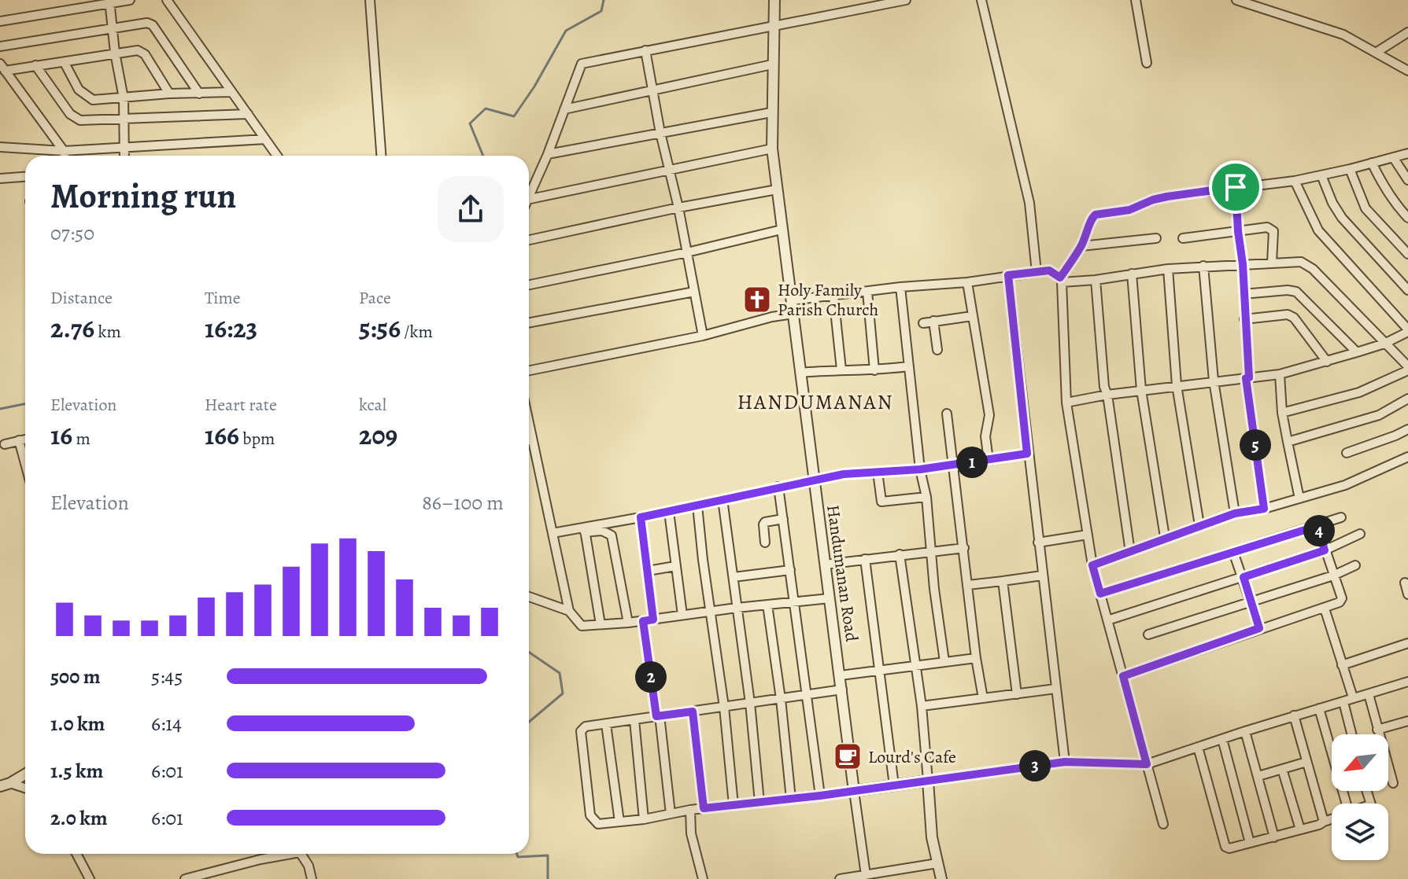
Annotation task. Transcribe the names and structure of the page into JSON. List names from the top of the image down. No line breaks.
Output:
{"streets":{"street":["Handumanan Road"]},"districts":["HANDUMANAN"],"places":{"church":["Holy Family Parish Church"],"cafe":["Lourd's Cafe"]},"north":"bottom left","page":{"heading":["Morning run","07:50"],"stats":[["Distance","2.76 km"],["Time","16:23"],["Pace","5:56 /km"],["Elevation","16 m"],["Heart rate","166 bpm"],["kcal","209"]],"pins":["5","1","4","2","3"],"chart":["Elevation","86–100 m"],"list":[{"name":"500 m","note":"5:45"},{"name":"1.0 km","note":"6:14"},{"name":"1.5 km","note":"6:01"},{"name":"2.0 km","note":"6:01"}]}}
